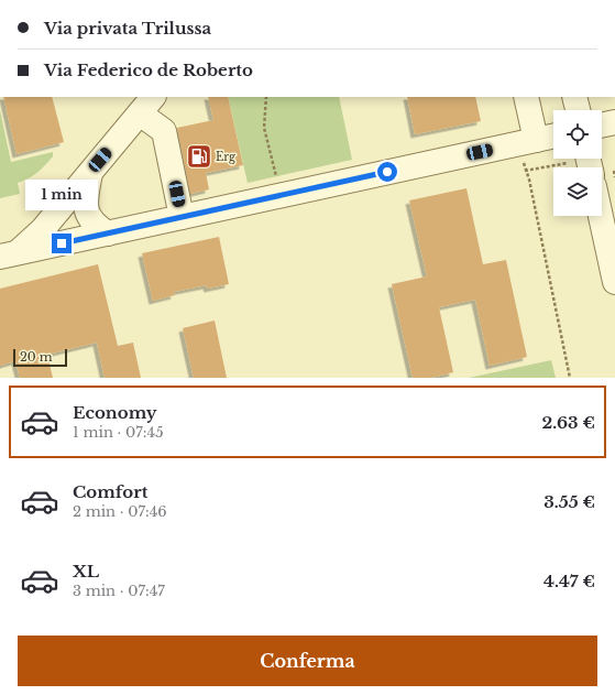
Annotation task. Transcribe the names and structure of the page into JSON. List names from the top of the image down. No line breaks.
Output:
{"places":{"fuel station":["Erg"]},"scale_bar":"20 m","page":{"banner":["Via privata Trilussa","Via Federico de Roberto"],"bubble":"1 min","scale":"20 m","list":[{"name":"Economy","note":"1 min · 07:45","value":"2.63 €"},{"name":"Comfort","note":"2 min · 07:46","value":"3.55 €"},{"name":"XL","note":"3 min · 07:47","value":"4.47 €"}],"buttons":"Conferma"}}
